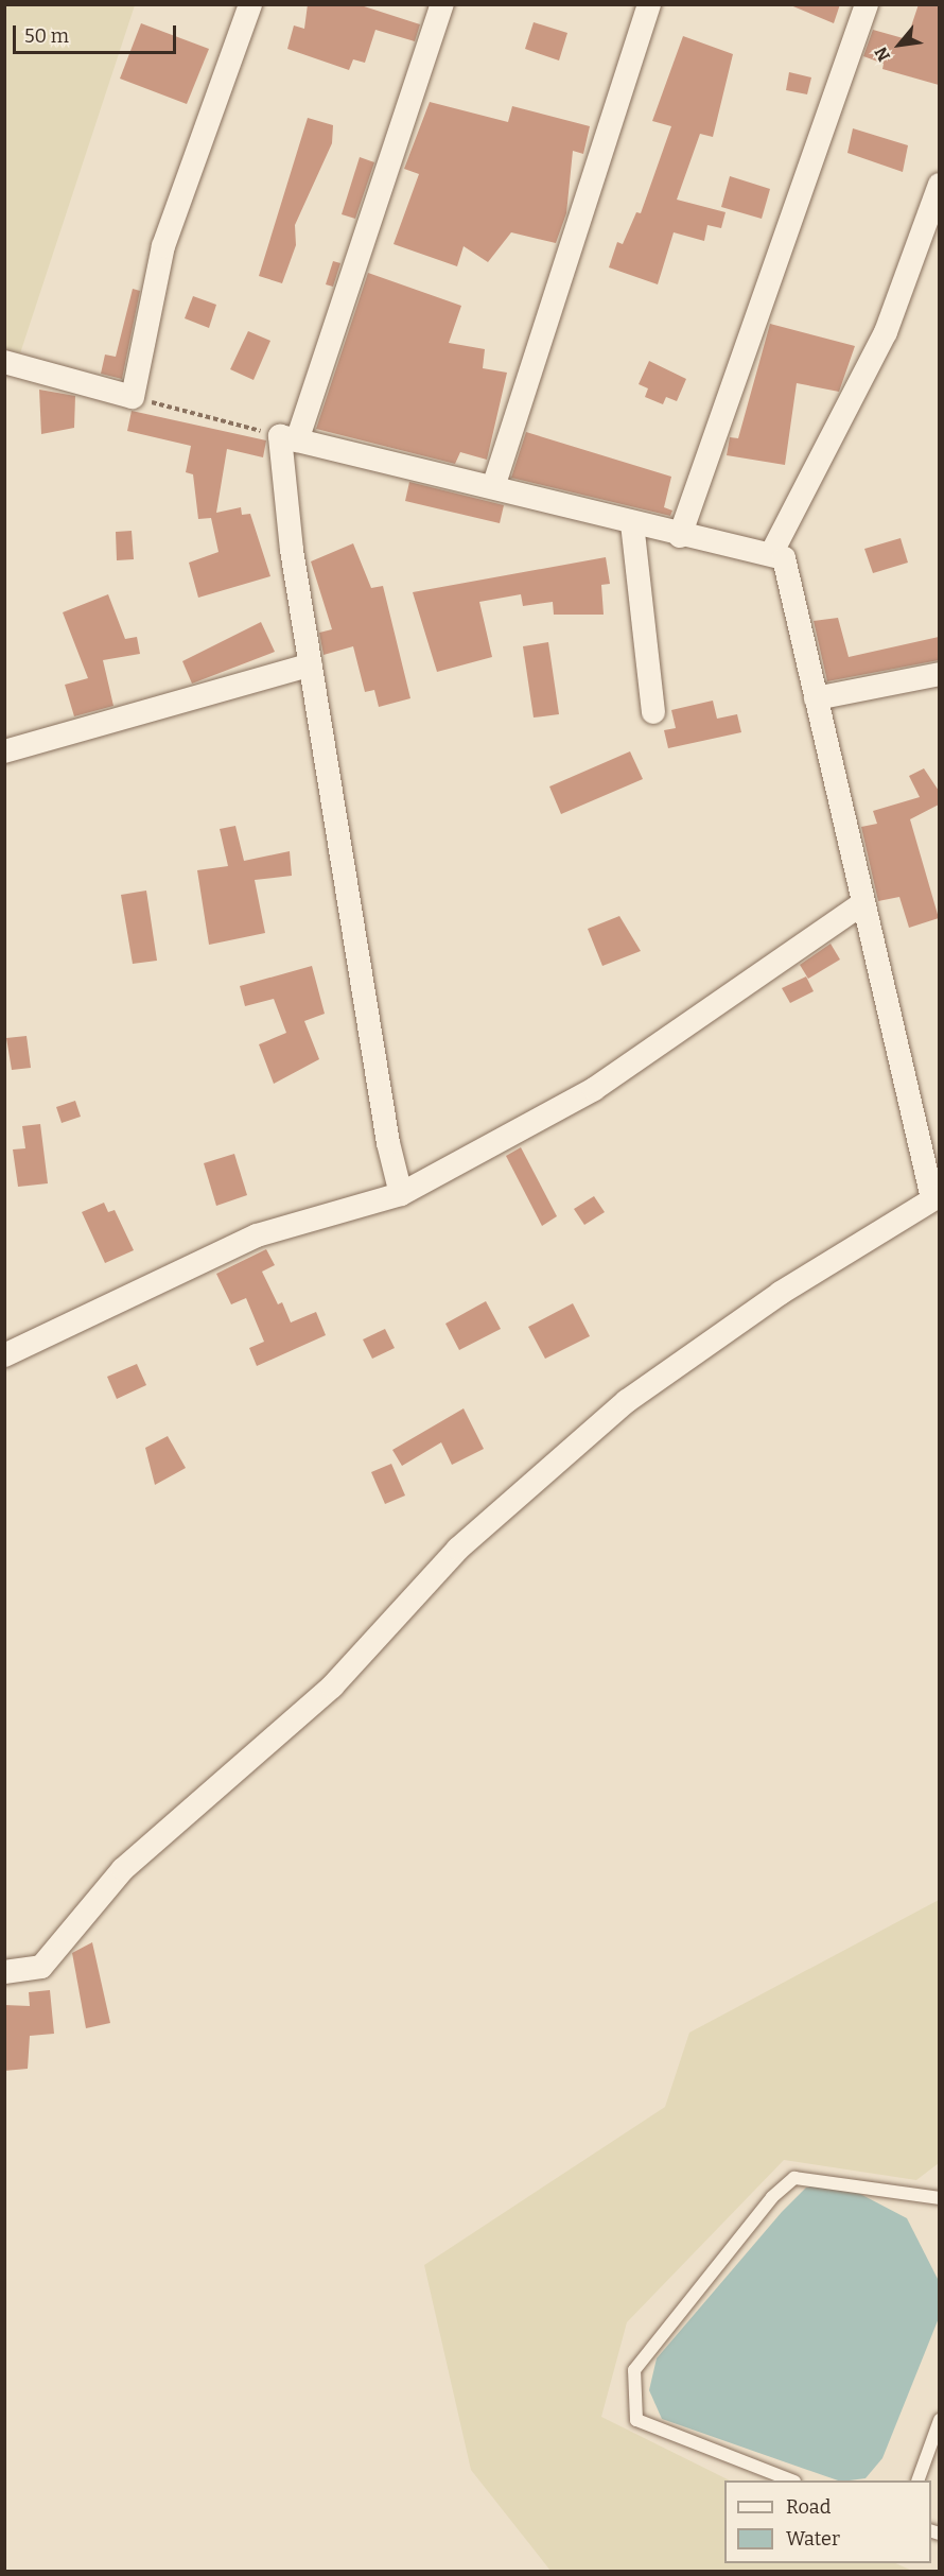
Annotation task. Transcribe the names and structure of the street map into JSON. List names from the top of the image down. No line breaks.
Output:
{"legend":["Road","Water"],"scale_bar":"50 m","north":"bottom left"}
